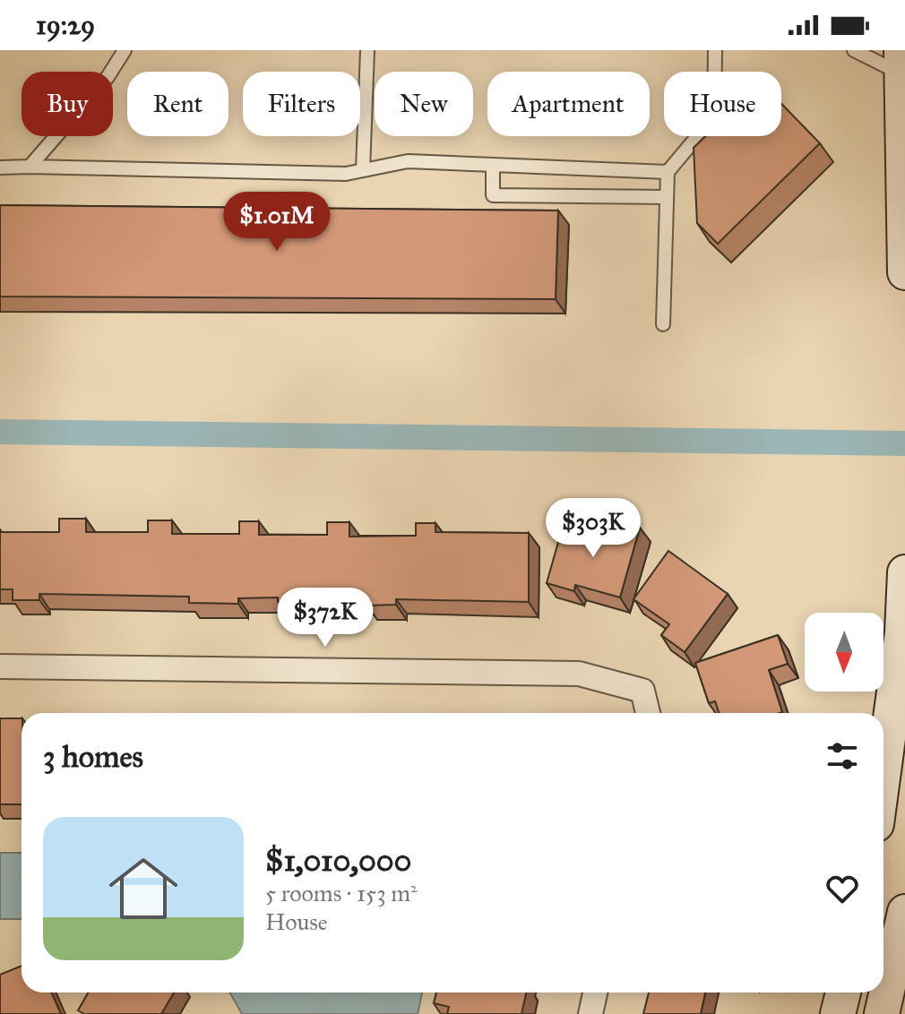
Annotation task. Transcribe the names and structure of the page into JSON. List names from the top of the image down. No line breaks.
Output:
{"north":"bottom","page":{"status":"19:29","chip":["Buy","Rent","Filters","New","Apartment","House"],"price":["$1.01M","$303K","$372K"],"heading":"3 homes","list":[{"name":"$1,010,000","note":"5 rooms · 153 m² · House"}]}}
